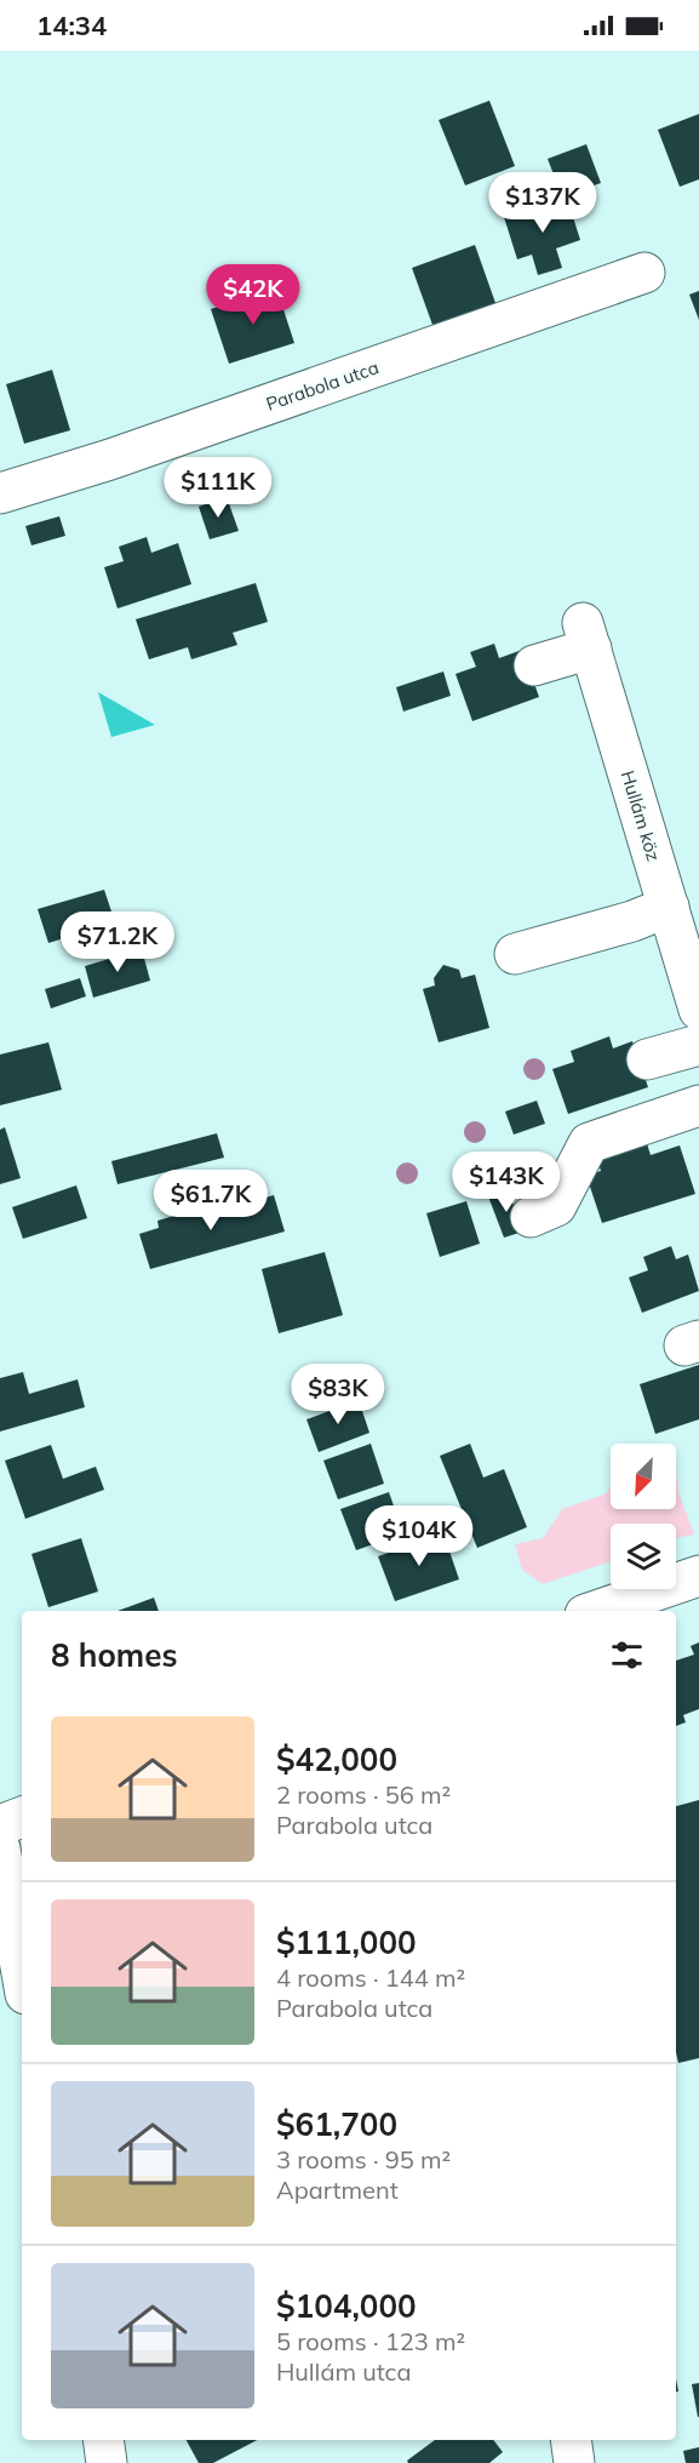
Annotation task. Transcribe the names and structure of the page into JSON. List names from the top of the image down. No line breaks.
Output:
{"streets":{"street":["Parabola utca","Hullám köz"]},"north":"bottom left","page":{"status":"14:34","price":["$137K","$42K","$111K","$71.2K","$143K","$61.7K","$83K","$104K"],"heading":"8 homes","list":[{"name":"$42,000","note":"2 rooms · 56 m² · Parabola utca"},{"name":"$111,000","note":"4 rooms · 144 m² · Parabola utca"},{"name":"$61,700","note":"3 rooms · 95 m² · Apartment"},{"name":"$104,000","note":"5 rooms · 123 m² · Hullám utca"}]}}
